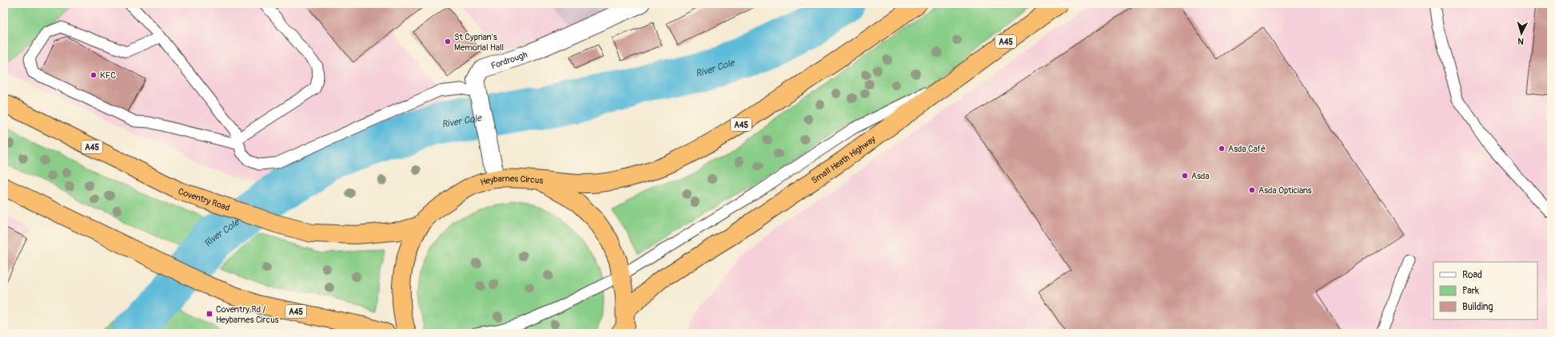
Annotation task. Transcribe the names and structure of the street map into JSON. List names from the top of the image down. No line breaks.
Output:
{"streets":{"highway":["A45","Small Heath Highway","Heybarnes Circus","Coventry Road"],"street":["Fordrough"]},"crossings":[["A45","Heybarnes Circus"],["Fordrough","Heybarnes Circus"],["Small Heath Highway","Heybarnes Circus"],["Heybarnes Circus","Coventry Road"]],"water":["River Cole"],"places":{"other":["St Cyprian's Memorial Hall","KFC","Asda Café","Asda","Asda Opticians"],"transit":["Coventry Rd / Heybarnes Circus"]},"legend":["Road","Park","Building"],"north":"bottom"}
